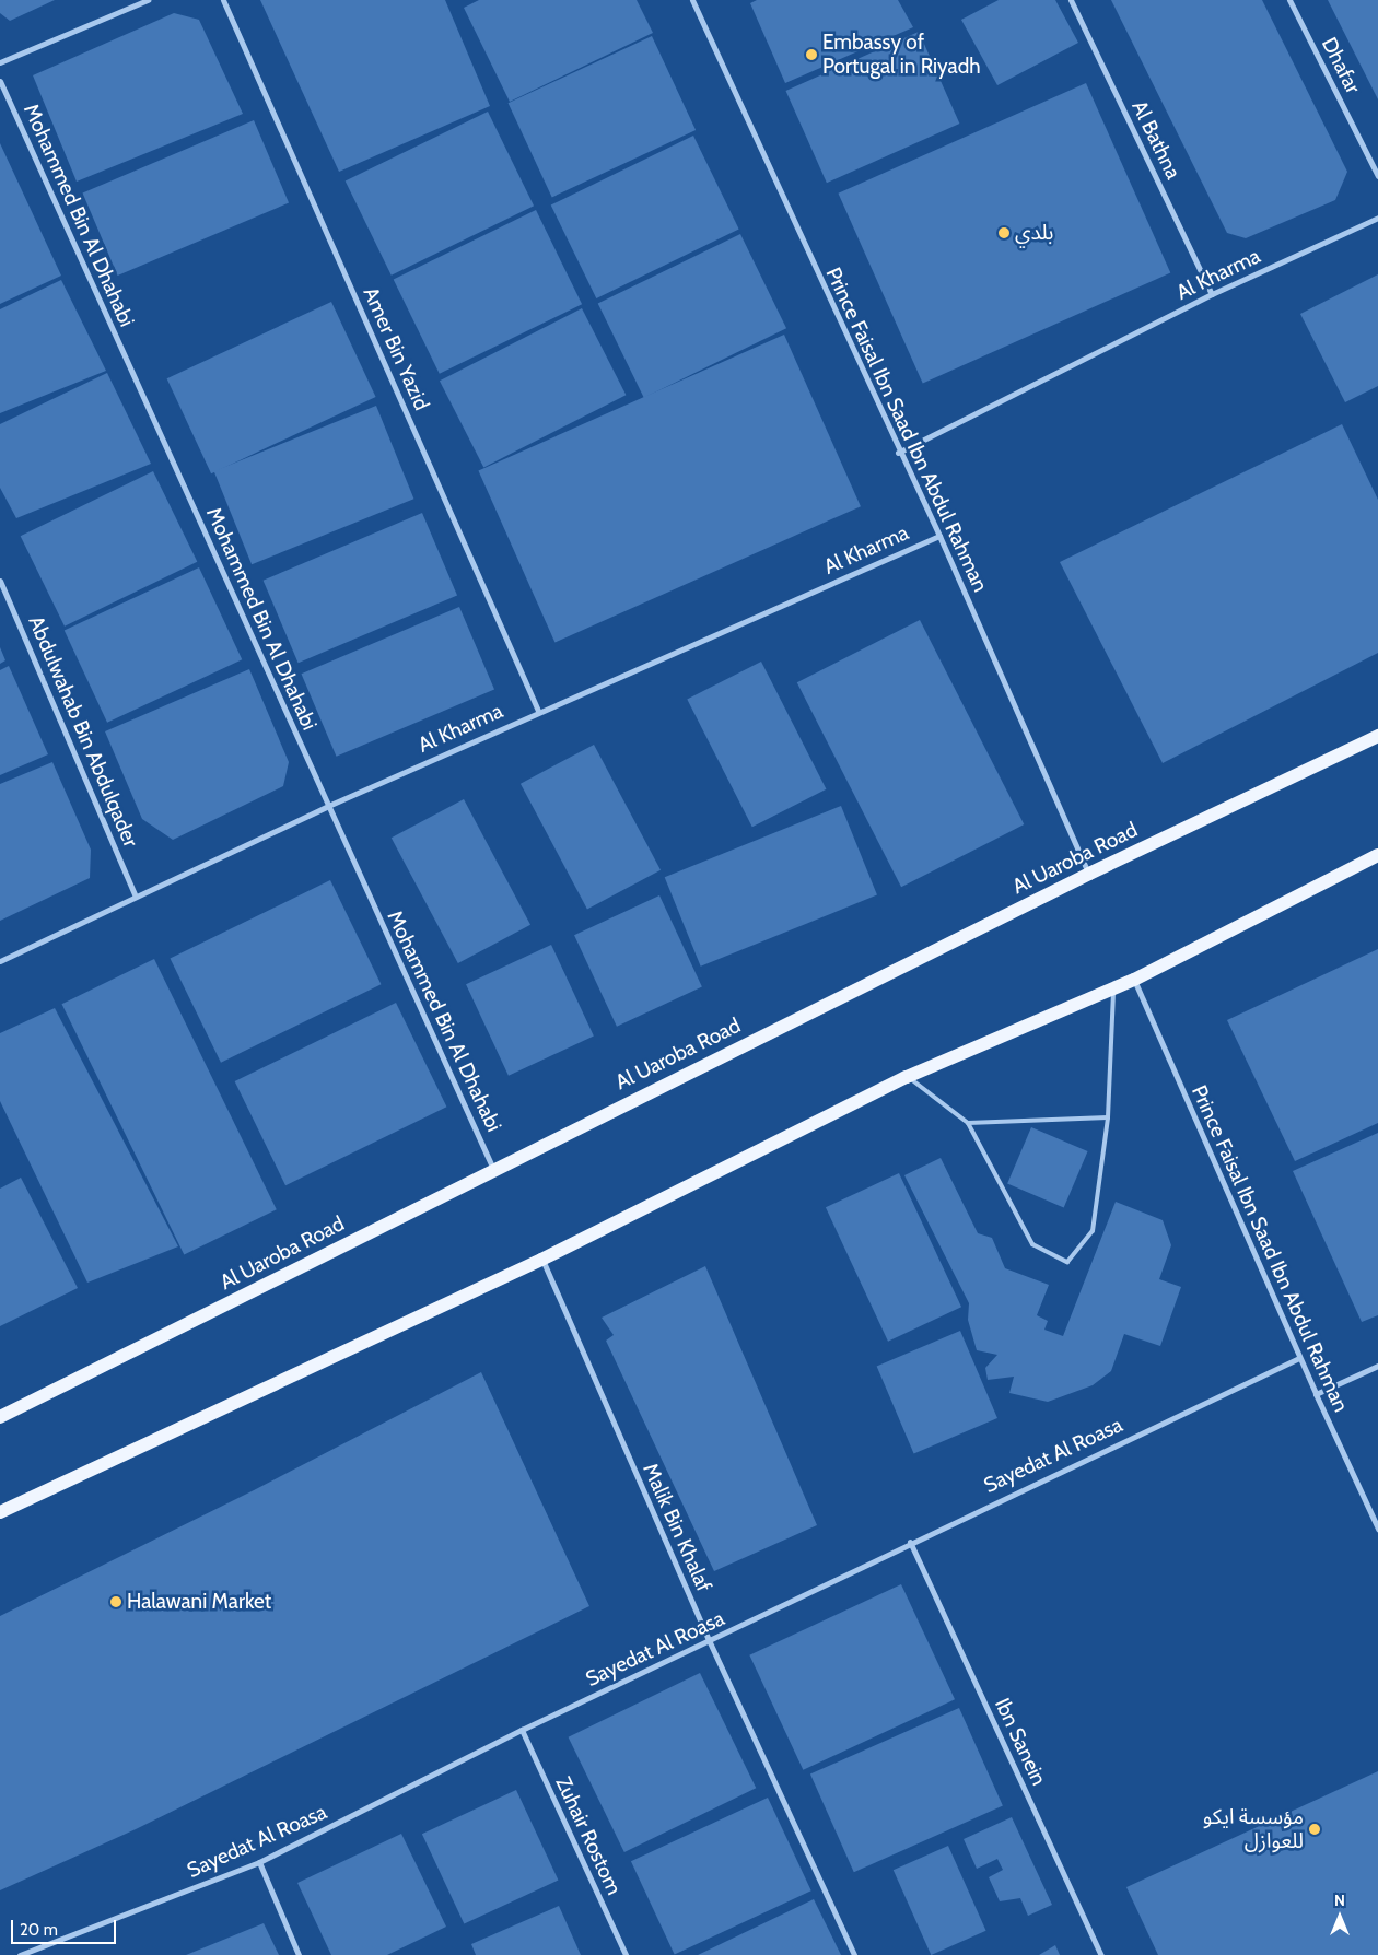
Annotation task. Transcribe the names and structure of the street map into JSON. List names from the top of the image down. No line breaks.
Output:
{"streets":{"main road":["Al Uaroba Road"],"street":["Dhafar","Al Bathna","Mohammed Bin Al Dhahabi","Al Kharma","Amer Bin Yazid","Prince Faisal Ibn Saad Ibn Abdul Rahman","Abdulwahab Bin Abdulqader","Sayedat Al Roasa","Malik Bin Khalaf","Ibn Sanein","Zuhair Rostom"]},"crossings":[["Al Bathna","Al Kharma"],["Mohammed Bin Al Dhahabi","Al Kharma"],["Mohammed Bin Al Dhahabi","Al Uaroba Road"],["Al Kharma","Amer Bin Yazid"],["Al Kharma","Prince Faisal Ibn Saad Ibn Abdul Rahman"],["Al Kharma","Abdulwahab Bin Abdulqader"],["Prince Faisal Ibn Saad Ibn Abdul Rahman","Al Uaroba Road"],["Prince Faisal Ibn Saad Ibn Abdul Rahman","Sayedat Al Roasa"],["Sayedat Al Roasa","Malik Bin Khalaf"],["Sayedat Al Roasa","Ibn Sanein"],["Sayedat Al Roasa","Zuhair Rostom"]],"places":["Embassy of Portugal in Riyadh","بلدي","Halawani Market","مؤسسة ايكو للعوازل"],"scale_bar":"20 m","north":"top"}
